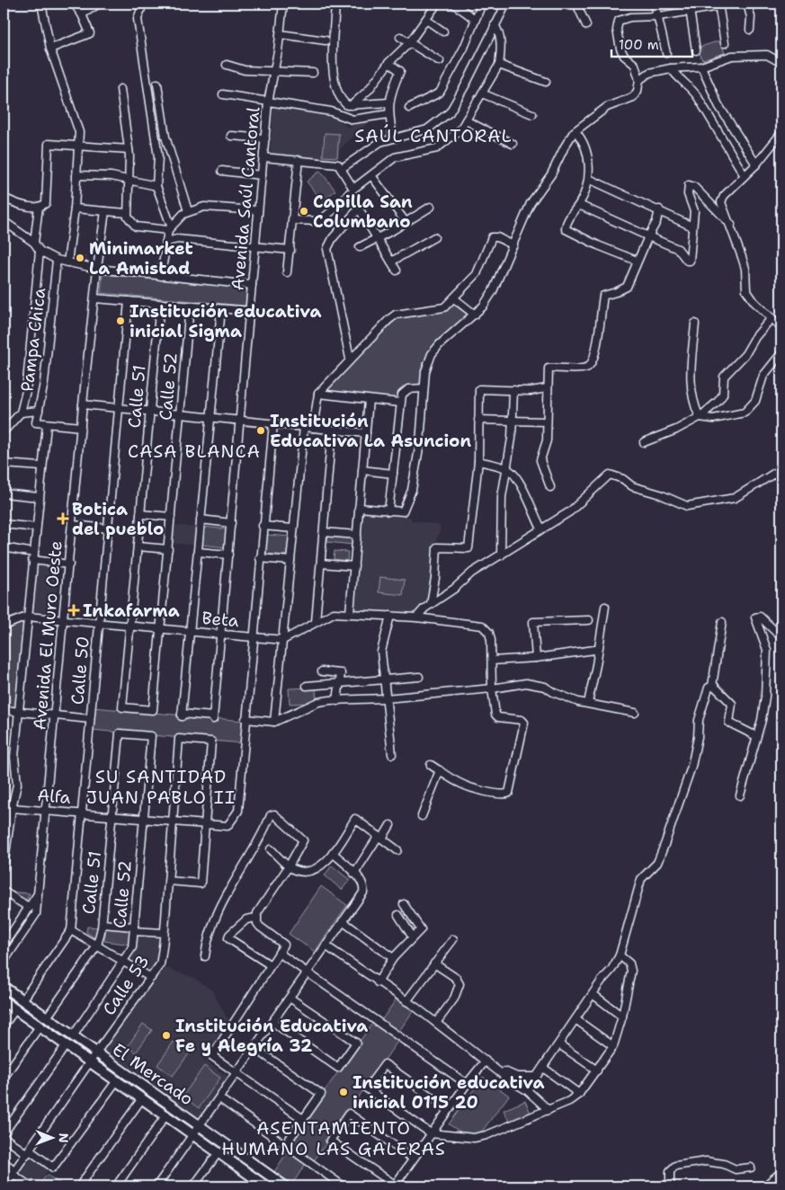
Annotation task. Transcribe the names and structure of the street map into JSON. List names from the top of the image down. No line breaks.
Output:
{"streets":{"main road":["El Mercado"],"street":["Avenida Saúl Cantoral","Pampa Chica","Calle 52","Calle 51","Beta","Avenida El Muro Oeste","Calle 50","Alfa","Calle 53"]},"crossings":[["Avenida Saúl Cantoral","Beta"],["Calle 52","Calle 51"],["Calle 52","Beta"],["Calle 52","Alfa"],["Calle 52","El Mercado"],["Calle 51","Beta"],["Calle 51","Alfa"],["Calle 51","El Mercado"],["Beta","Avenida El Muro Oeste"],["Beta","Calle 50"],["Avenida El Muro Oeste","Alfa"],["Calle 50","Alfa"],["Calle 50","El Mercado"],["Alfa","Calle 53"],["Calle 53","El Mercado"]],"districts":["SAÚL CANTORAL","CASA BLANCA","SU SANTIDAD JUAN PABLO II","ASENTAMIENTO HUMANO LAS GALERAS"],"places":{"other":["Capilla San Columbano","Minimarket La Amistad","Institución educativa inicial Sigma","Institución Educativa La Asuncion","Institución Educativa Fe y Alegría 32","Institución educativa inicial 0115 20"],"health":["Botica del pueblo","Inkafarma"]},"scale_bar":"100 m","north":"right"}
